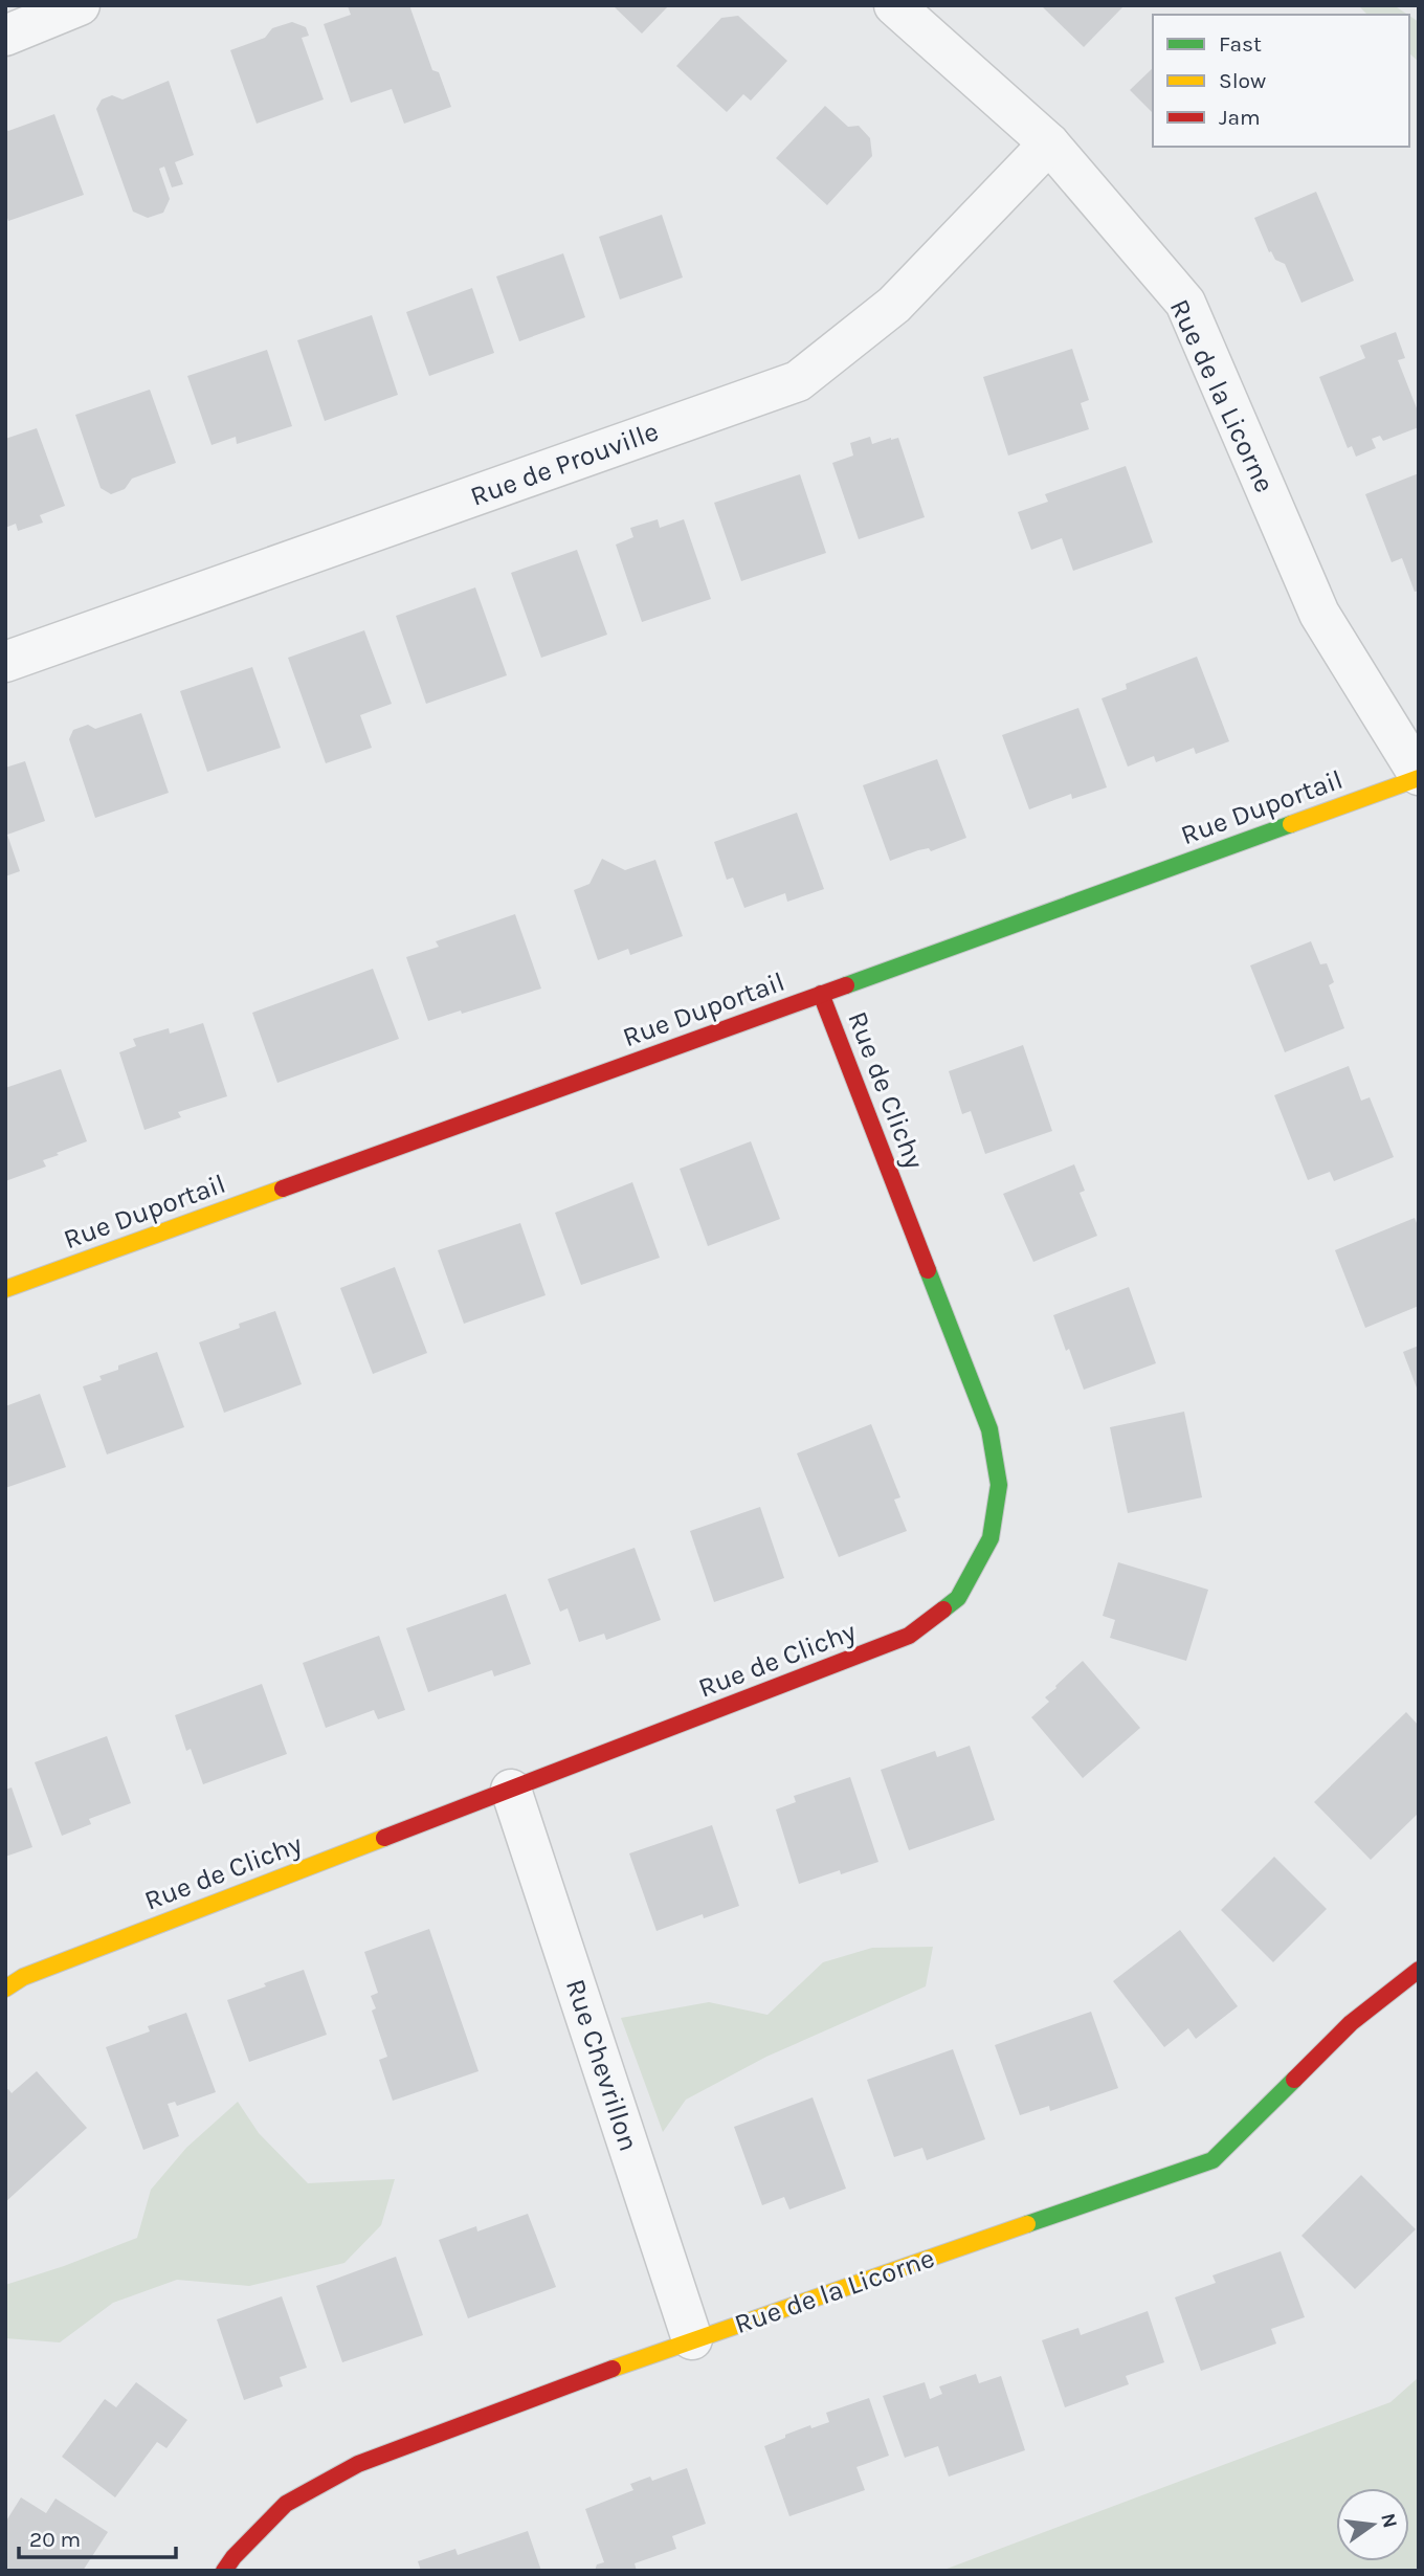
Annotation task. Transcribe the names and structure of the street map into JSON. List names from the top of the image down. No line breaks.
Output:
{"streets":{"street":["Rue de la Licorne","Rue de Prouville","Rue Duportail","Rue de Clichy","Rue Chevrillon"]},"crossings":[["Rue de la Licorne","Rue de Prouville"],["Rue de la Licorne","Rue Duportail"],["Rue de la Licorne","Rue Chevrillon"],["Rue Duportail","Rue de Clichy"],["Rue de Clichy","Rue Chevrillon"]],"legend":["Fast","Slow","Jam"],"scale_bar":"20 m","north":"right"}
